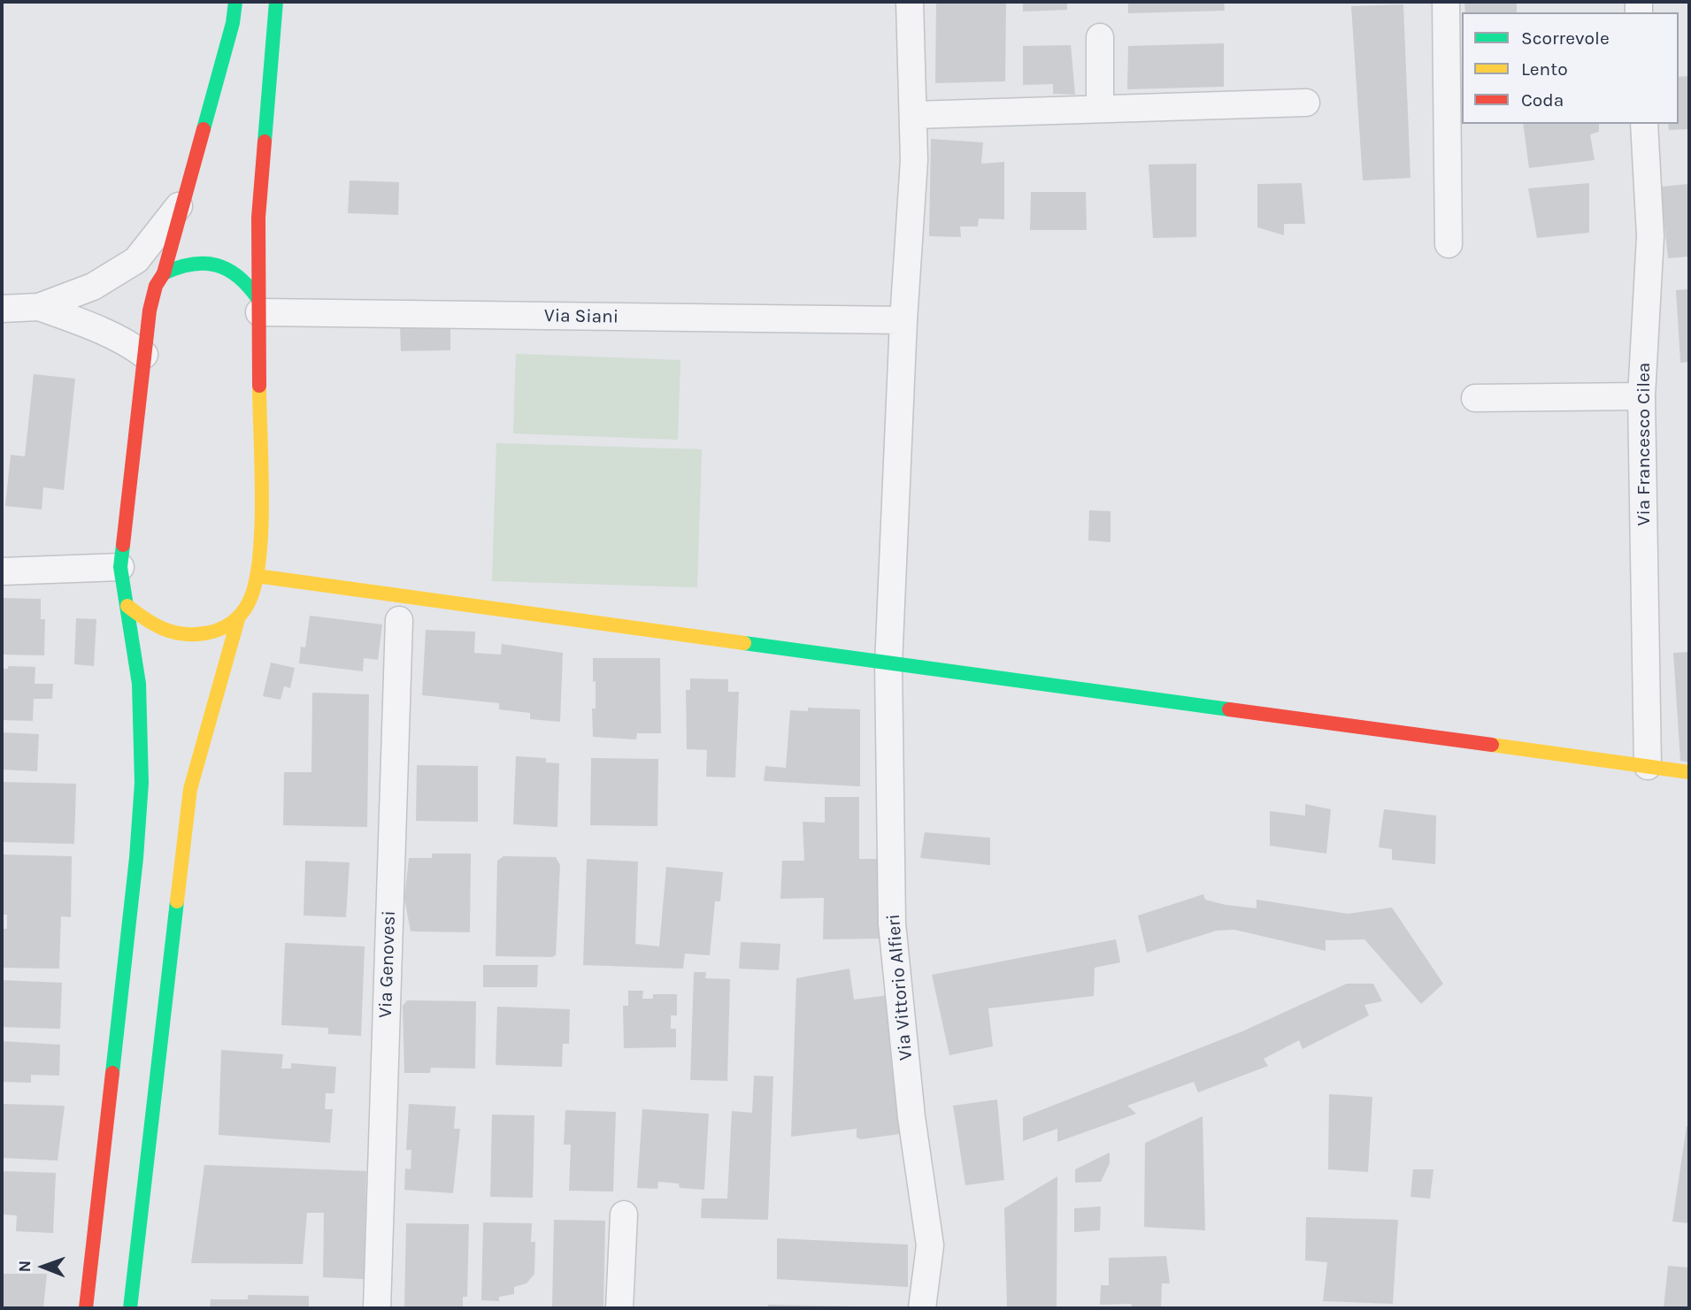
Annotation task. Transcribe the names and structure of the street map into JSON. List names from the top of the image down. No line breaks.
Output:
{"streets":{"street":["Via Siani","Via Francesco Cilea","Via Genovesi","Via Vittorio Alfieri"]},"crossings":[["Via Siani","Via Vittorio Alfieri"]],"legend":["Scorrevole","Lento","Coda"],"north":"left"}
